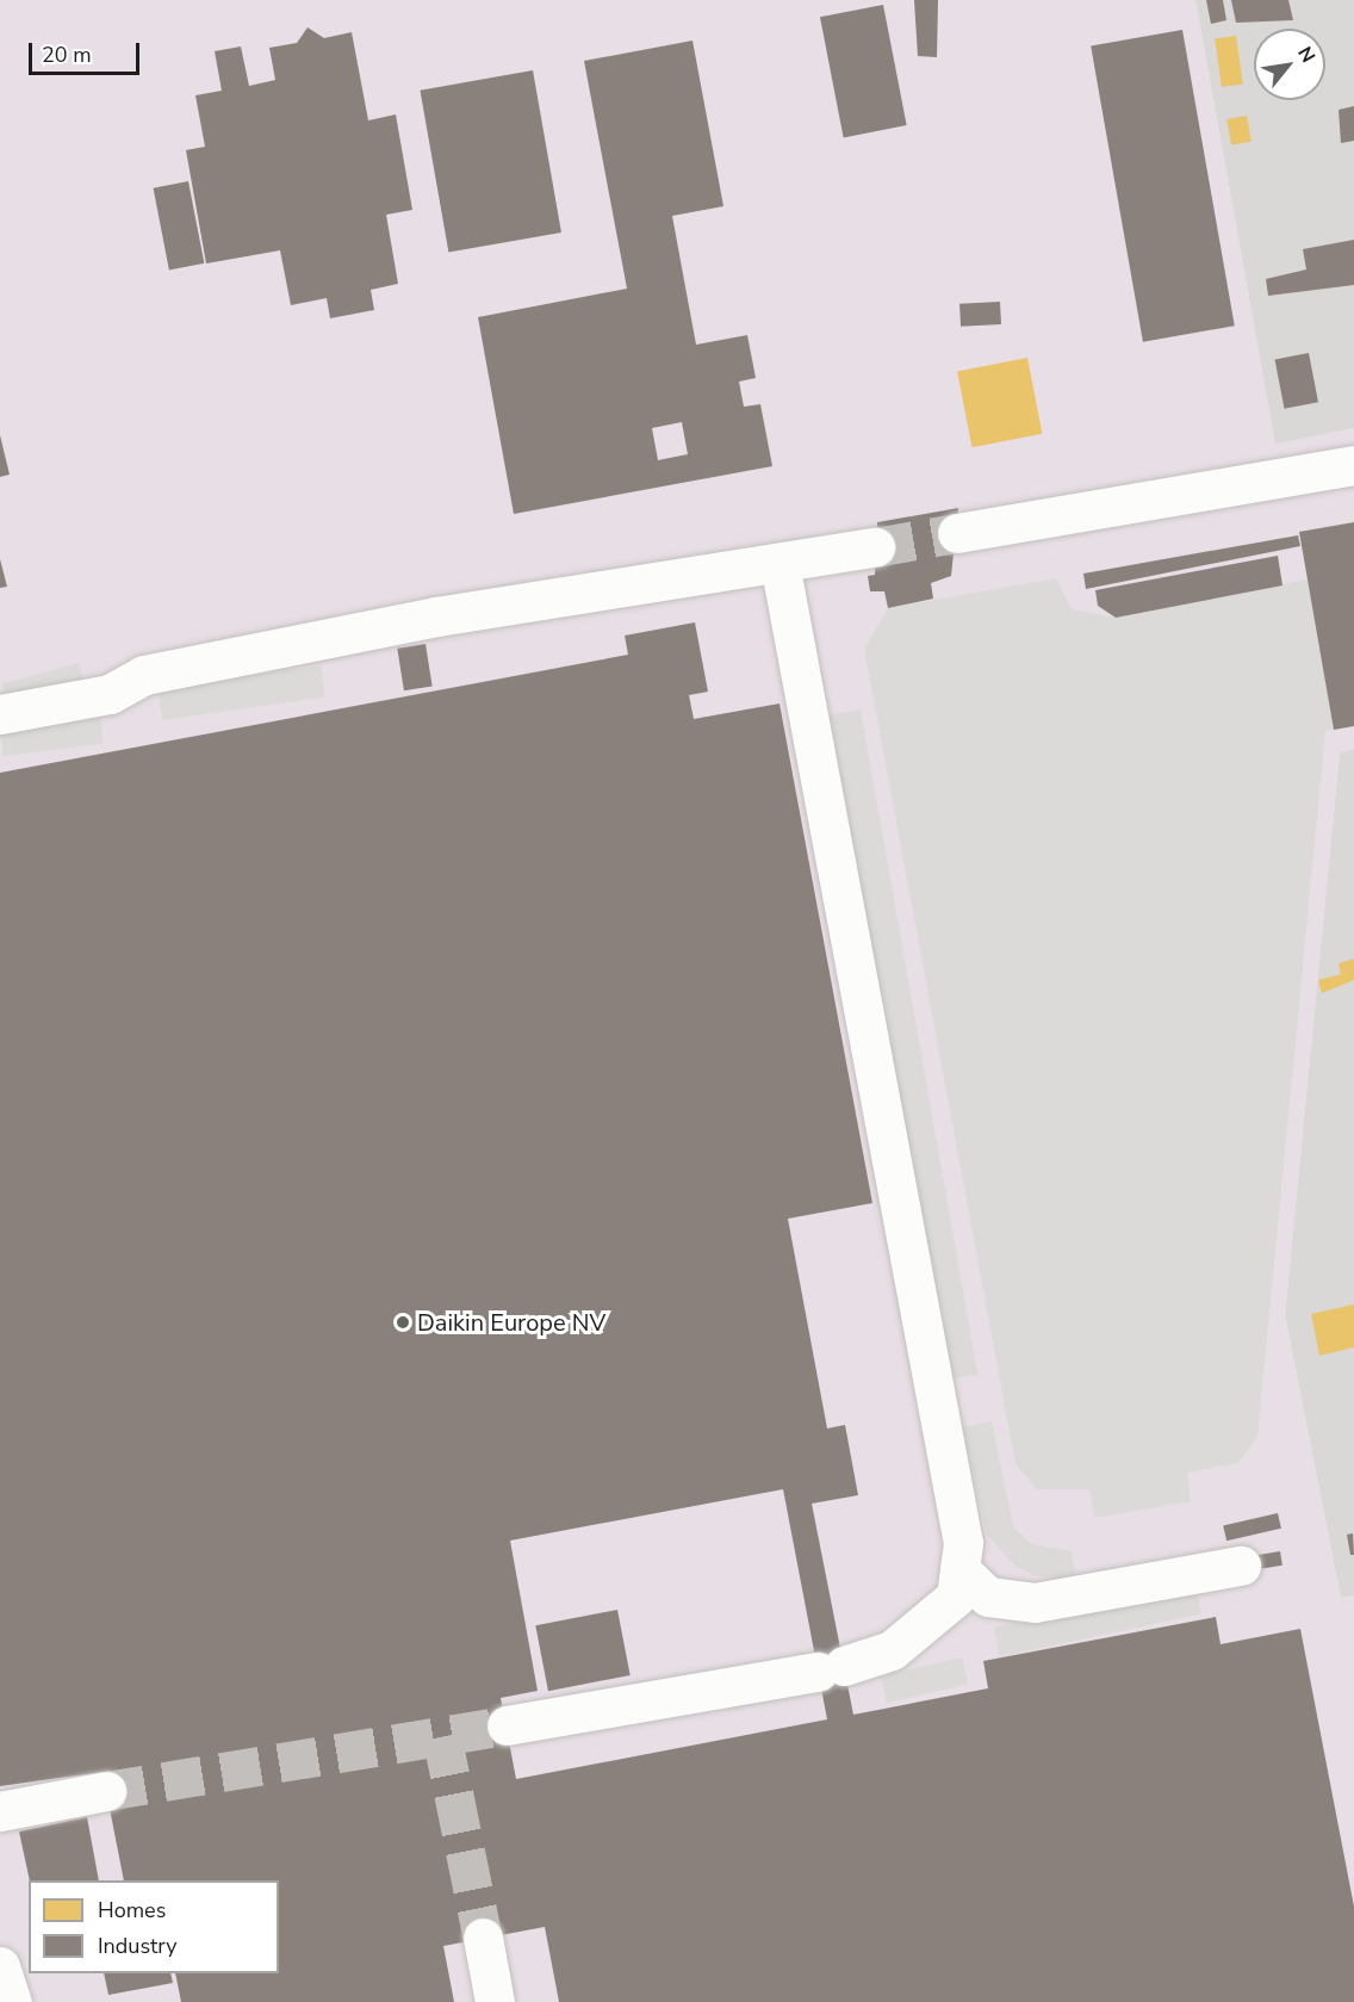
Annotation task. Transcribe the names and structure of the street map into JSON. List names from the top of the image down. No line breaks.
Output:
{"places":["Daikin Europe NV"],"legend":["Homes","Industry"],"scale_bar":"20 m","north":"top right"}
